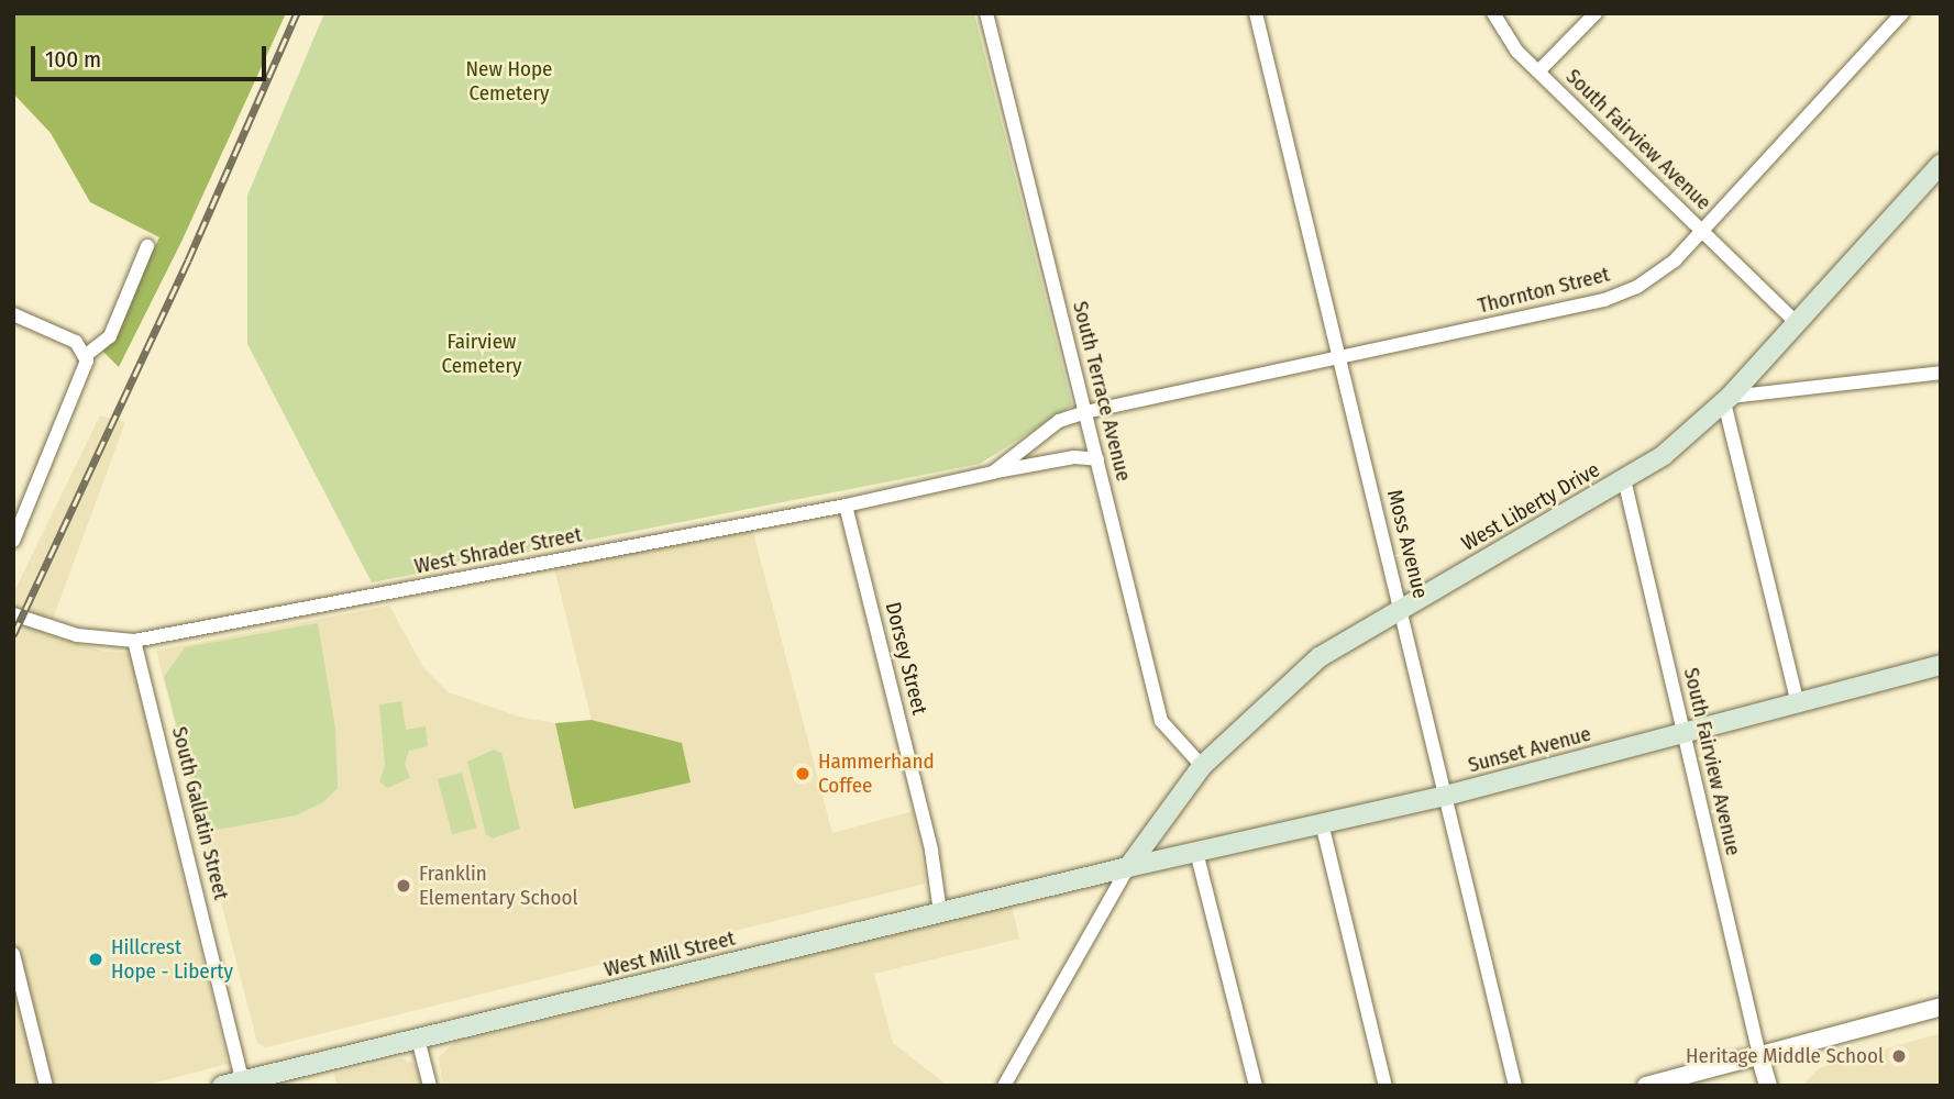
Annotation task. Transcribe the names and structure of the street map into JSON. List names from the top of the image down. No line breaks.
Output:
{"streets":{"main road":["West Liberty Drive","Sunset Avenue","West Mill Street"],"street":["South Fairview Avenue","Thornton Street","South Terrace Avenue","Moss Avenue","West Shrader Street","Dorsey Street","South Gallatin Street"]},"crossings":[["South Fairview Avenue","Thornton Street"],["South Fairview Avenue","West Liberty Drive"],["South Fairview Avenue","Sunset Avenue"],["Thornton Street","South Terrace Avenue"],["Thornton Street","Moss Avenue"],["Thornton Street","West Shrader Street"],["South Terrace Avenue","West Liberty Drive"],["South Terrace Avenue","West Shrader Street"],["West Liberty Drive","Moss Avenue"],["West Liberty Drive","Sunset Avenue"],["West Liberty Drive","West Mill Street"],["Moss Avenue","Sunset Avenue"],["West Shrader Street","Dorsey Street"],["West Shrader Street","South Gallatin Street"],["Dorsey Street","West Mill Street"],["Sunset Avenue","West Mill Street"],["South Gallatin Street","West Mill Street"]],"parks":["New Hope Cemetery","Fairview Cemetery"],"places":["Hammerhand Coffee","Franklin Elementary School","Hillcrest Hope - Liberty","Heritage Middle School"],"scale_bar":"100 m"}
